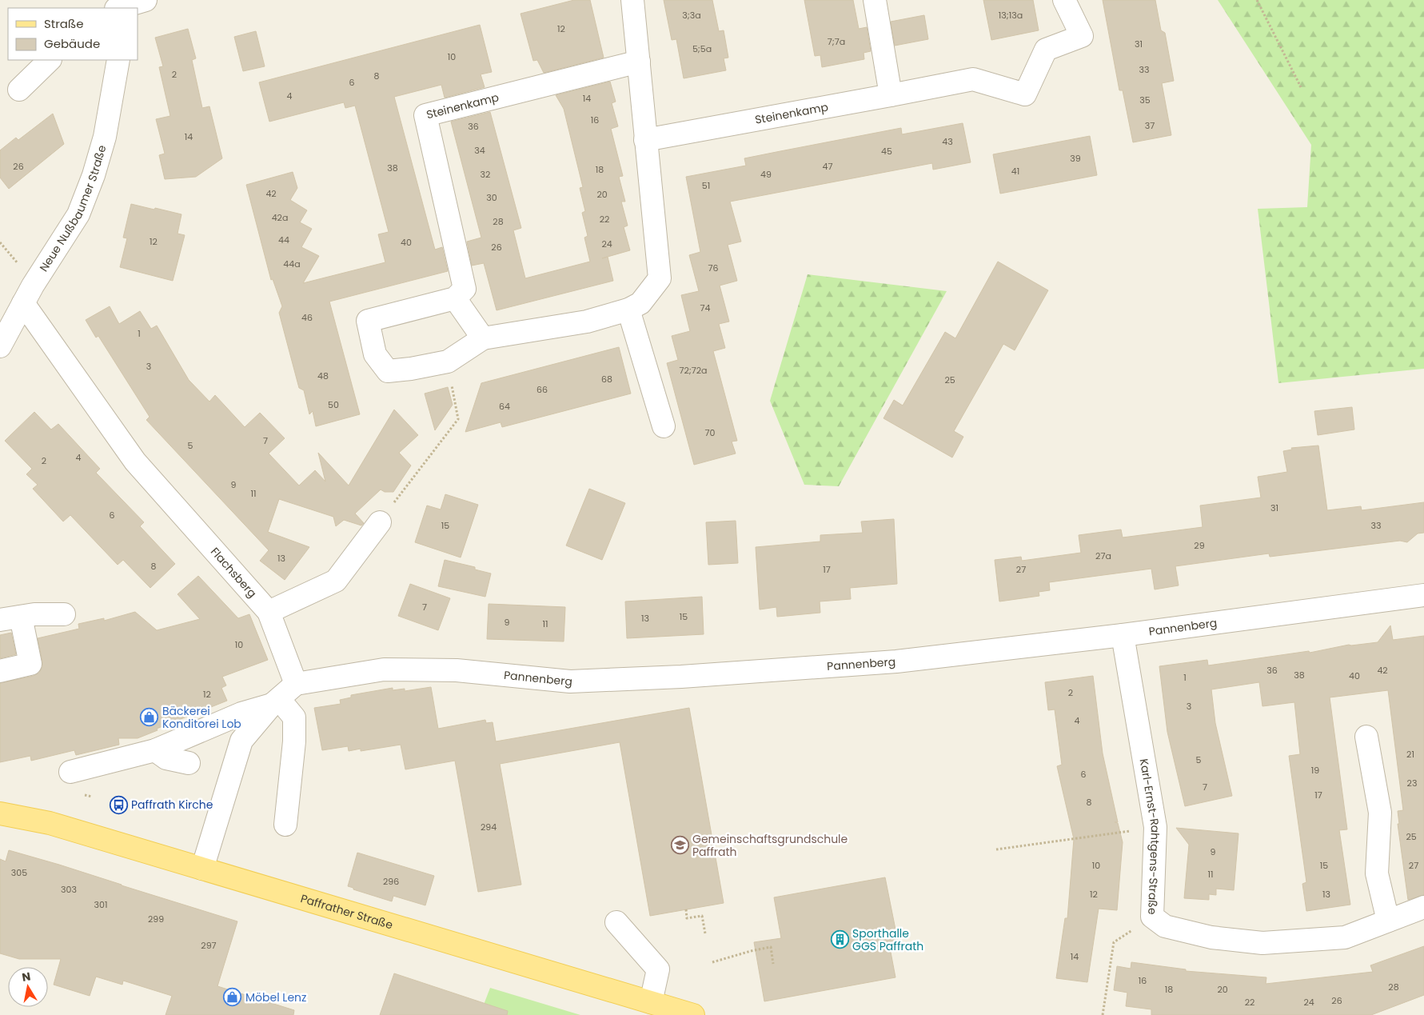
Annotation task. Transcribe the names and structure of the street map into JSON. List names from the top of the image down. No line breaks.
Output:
{"streets":{"main road":["Paffrather Straße"],"street":["Steinenkamp","Neue Nußbaumer Straße","Flachsberg","Pannenberg","Karl-Ernst-Rahtgens-Straße"]},"crossings":[["Neue Nußbaumer Straße","Flachsberg"],["Flachsberg","Pannenberg"],["Pannenberg","Karl-Ernst-Rahtgens-Straße"]],"places":{"shop":["Bäckerei Konditorei Lob","Möbel Lenz"],"bus stop":["Paffrath Kirche"],"school or university":["Gemeinschaftsgrundschule Paffrath"],"building":["Sporthalle GGS Paffrath"]},"house_numbers":["3;3a","13;13a","12","7;7a","31","5;5a","10","33","2","8","6","4","14","35","16","37","36","14","43","34","45","39","26","47","38","18","41","32","49","51","42","20","30","42a","22","28","44","12","40","24","26","44a","76","74","46","1","3","72;72a","48","68","25","66","50","64","70","7","5","4","2","9","11","31","6","15","33","29","27a","13","8","17","27","7","15","13","9","11","10","36","42","38","40","1","2","12","3","4","21","5","19","6","23","7","17","8","294","25","9","10","15","27","305","11","296","303","12","13","301","299","297","14","16","28","18","20","26","22","24"],"legend":["Straße","Gebäude"],"north":"top"}
